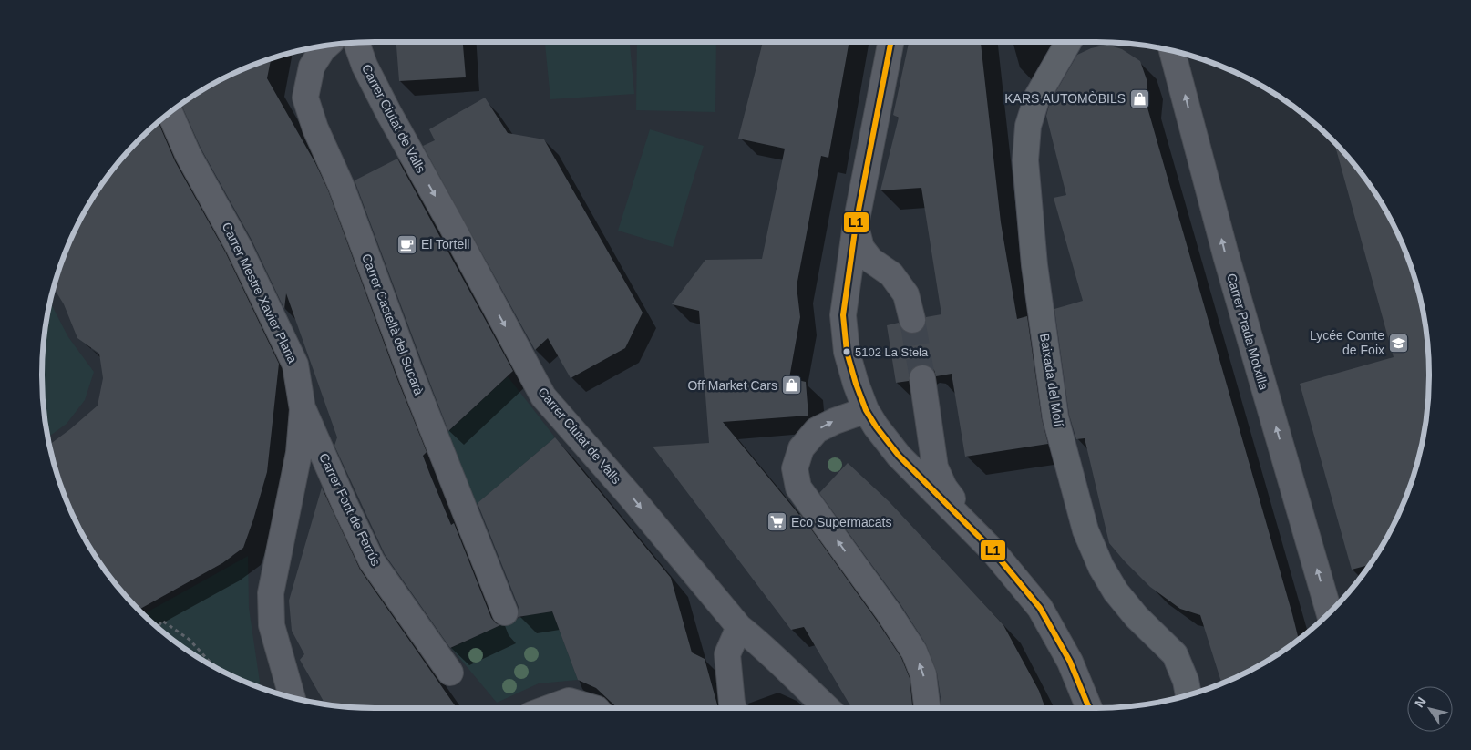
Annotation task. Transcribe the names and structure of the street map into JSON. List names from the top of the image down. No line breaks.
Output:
{"streets":{"main road":["Baixada del Molí"],"street":["Carrer Ciutat de Valls","Carrer Mestre Xavier Plana","Carrer Castellà del Sucarà","Carrer Prada Motxilla","Carrer Font de Ferrús"]},"crossings":[["Carrer Mestre Xavier Plana","Carrer Font de Ferrús"]],"one_way":["Carrer Ciutat de Valls","Carrer Prada Motxilla"],"places":{"shop":["KARS AUTOMÒBILS","Off Market Cars"],"cafe":["El Tortell"],"school or university":["Lycée Comte de Foix"],"other":["5102 La Stela"],"supermarket":["Eco Supermacats"]},"lines":["transit line L1"],"north":"top left"}
